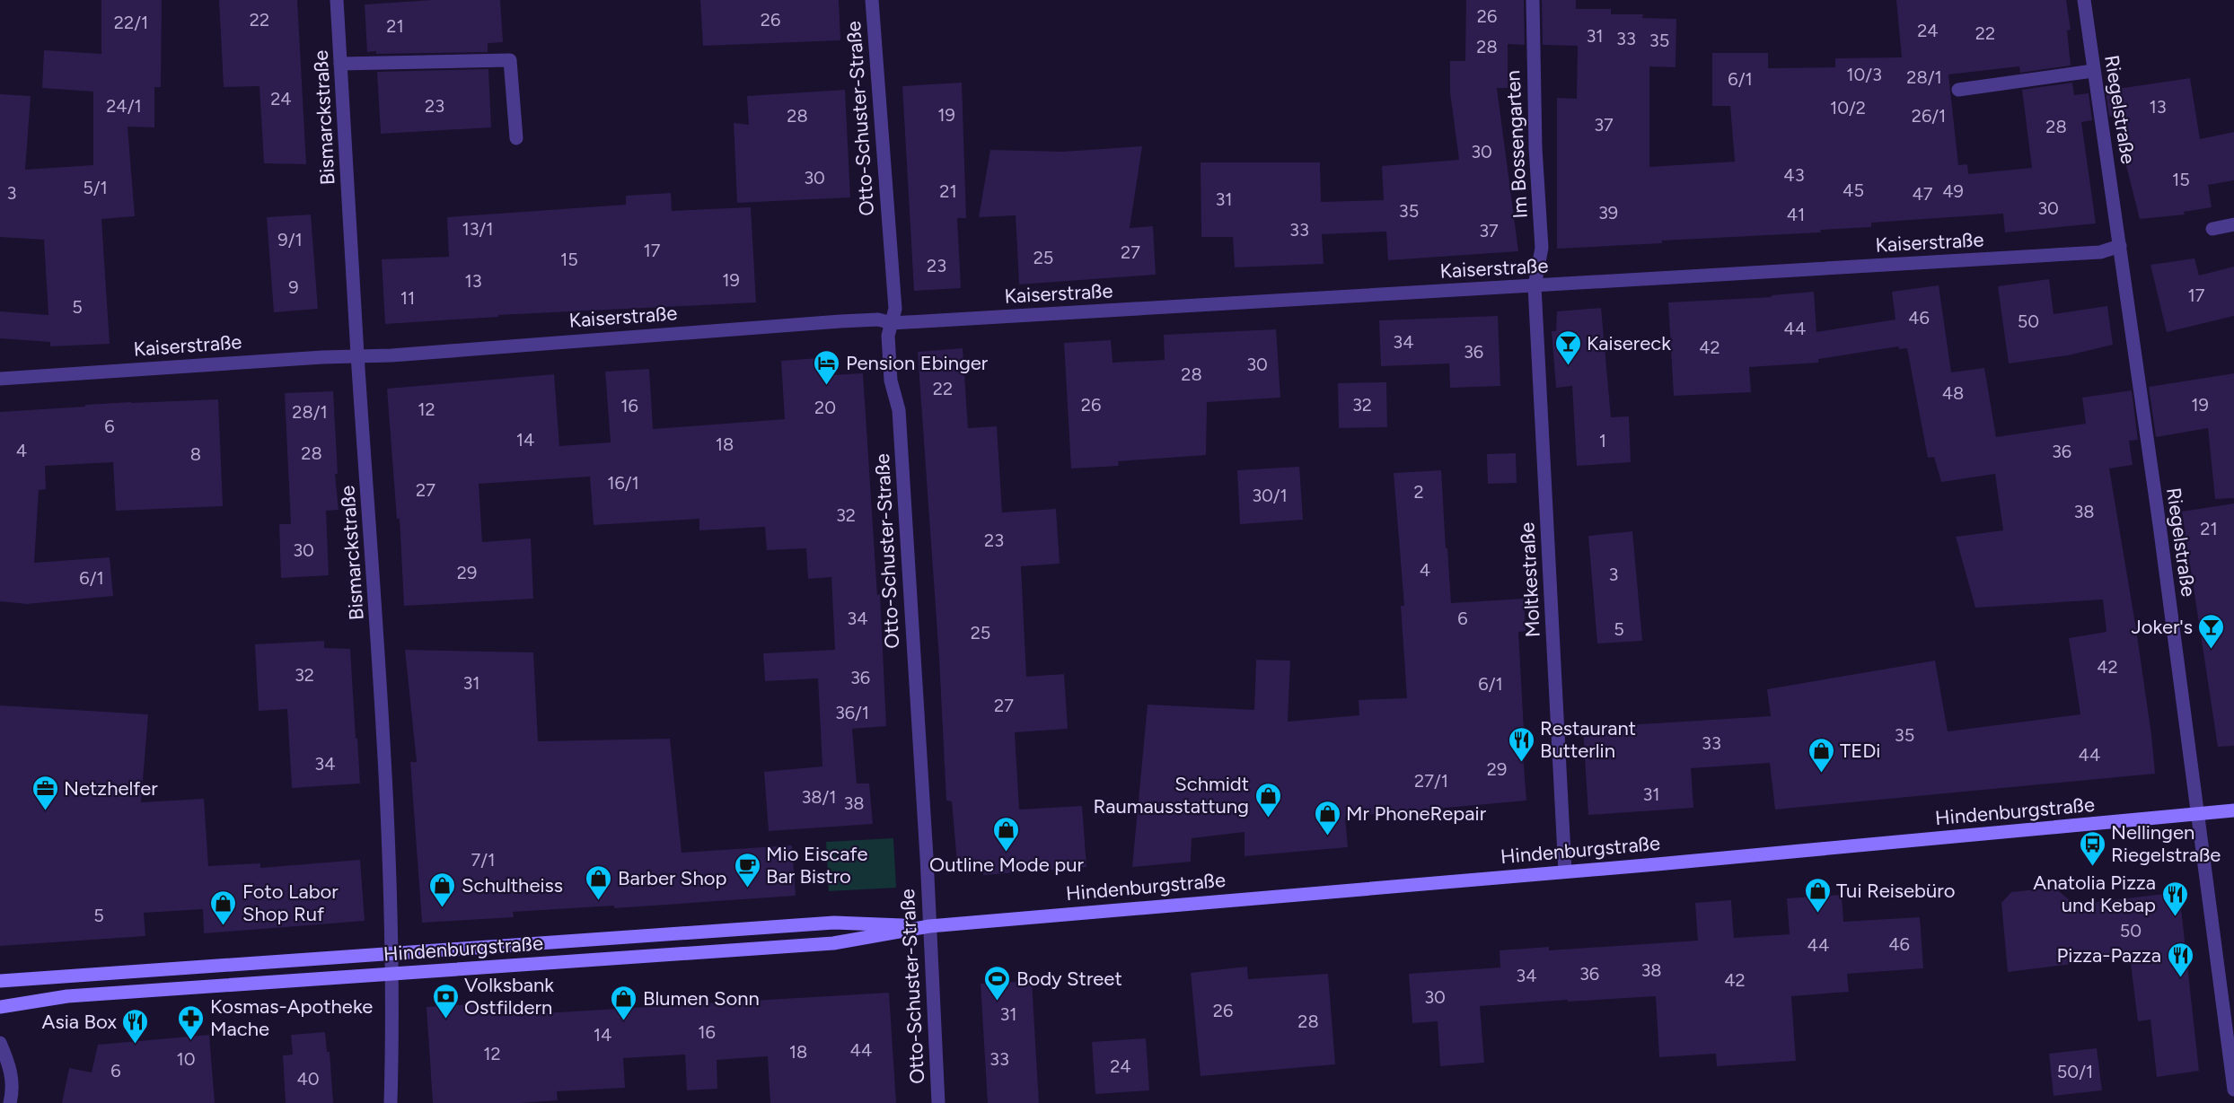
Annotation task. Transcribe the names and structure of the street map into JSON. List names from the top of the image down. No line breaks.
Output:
{"streets":{"main road":["Hindenburgstraße"],"street":["Riegelstraße","Bismarckstraße","Otto-Schuster-Straße","Im Bossengarten","Kaiserstraße","Moltkestraße"]},"crossings":[["Riegelstraße","Kaiserstraße"],["Riegelstraße","Hindenburgstraße"],["Bismarckstraße","Kaiserstraße"],["Bismarckstraße","Hindenburgstraße"],["Otto-Schuster-Straße","Kaiserstraße"],["Otto-Schuster-Straße","Hindenburgstraße"],["Im Bossengarten","Kaiserstraße"],["Im Bossengarten","Moltkestraße"],["Kaiserstraße","Moltkestraße"],["Moltkestraße","Hindenburgstraße"]],"places":{"bar":["Kaisereck","Joker's"],"hotel":["Pension Ebinger"],"restaurant":["Restaurant Butterlin","Anatolia Pizza und Kebap","Pizza-Pazza","Asia Box"],"shop":["TEDi","Schmidt Raumausstattung","Mr PhoneRepair","Outline Mode pur","Barber Shop","Schultheiss","Tui Reisebüro","Foto Labor Shop Ruf","Blumen Sonn"],"office":["Netzhelfer"],"bus stop":["Nellingen Riegelstraße"],"cafe":["Mio Eiscafe Bar Bistro"],"sports":["Body Street"],"bank":["Volksbank Ostfildern"],"pharmacy":["Kosmas-Apotheke Mache"]},"house_numbers":["26","22","26","22/1","21","24","22","31","33","35","28","10/3","28/1","6/1","24","24/1","23","13","10/2","19","28","26/1","37","28","30","43","30","15","5/1","45","21","49","3","47","31","30","35","39","41","13/1","33","37","9/1","17","27","25","15","23","19","13","9","17","11","5","46","50","44","34","42","36","30","28","22","48","26","32","19","16","20","12","28/1","6","14","1","18","4","36","28","8","16/1","27","2","30/1","38","32","21","23","30","4","29","3","6/1","34","6","5","25","42","32","36","31","6/1","27","36/1","35","33","44","34","29","27/1","31","38/1","38","7/1","5","50","46","44","38","36","34","42","30","26","31","28","16","14","44","18","12","10","33","24","6","50/1","40"]}
